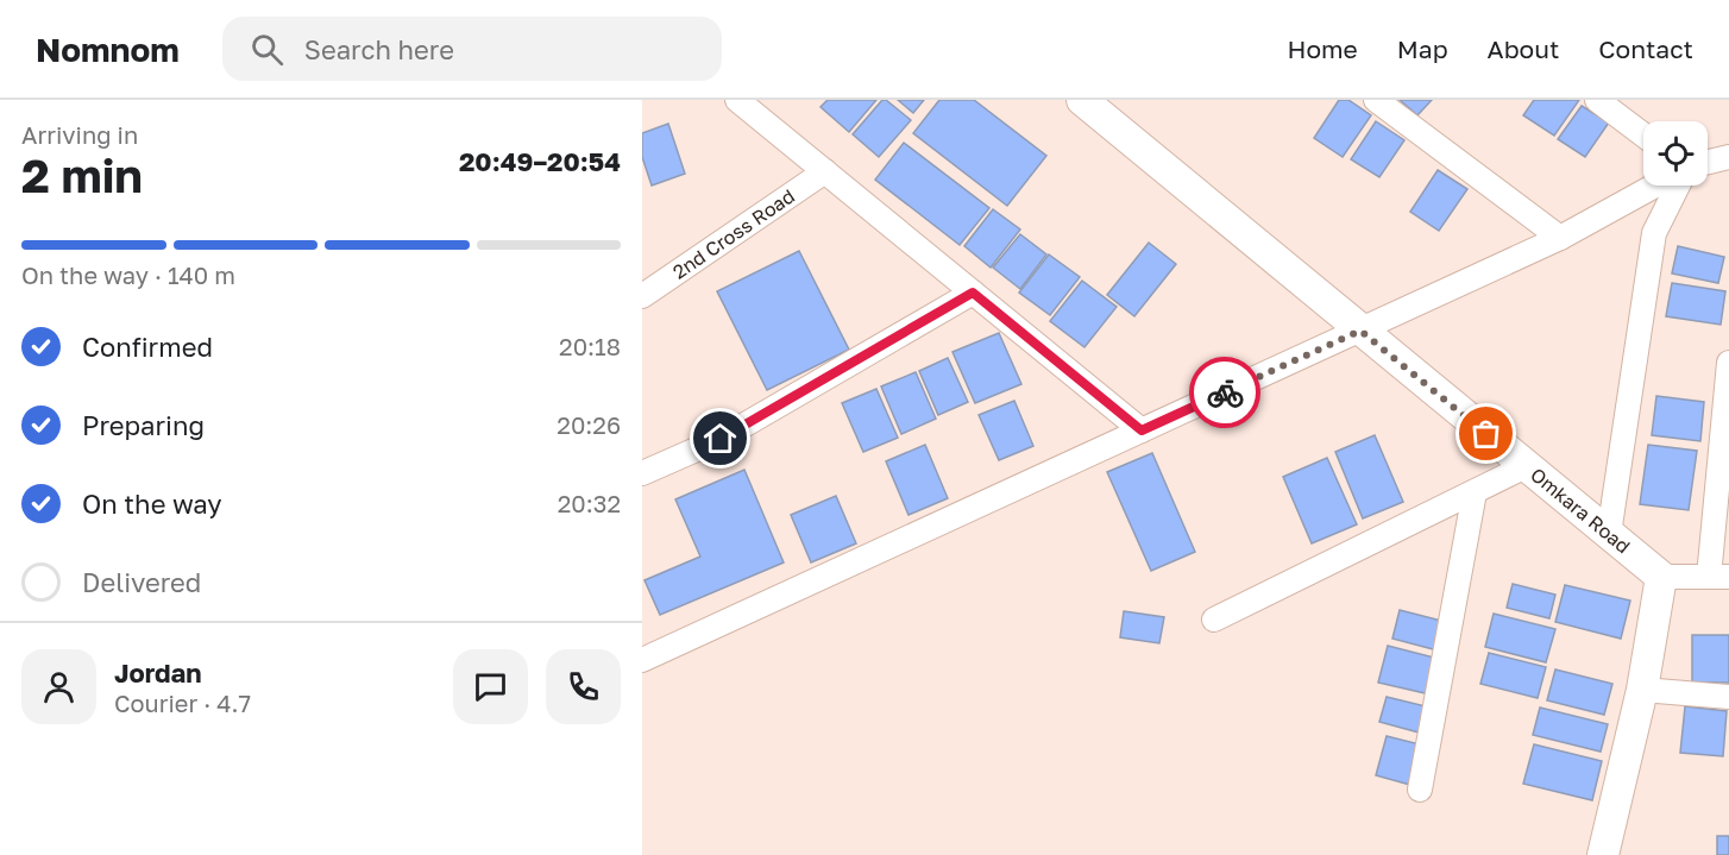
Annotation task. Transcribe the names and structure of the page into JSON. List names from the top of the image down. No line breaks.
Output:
{"streets":{"street":["2nd Cross Road","Omkara Road"]},"page":{"header":"Nomnom","search":"Search here","nav":["Home","Map","About","Contact"],"heading":["2 min","Arriving in","20:49–20:54"],"panel":["Jordan","Courier · 4.7"],"bar":"On the way · 140 m","list":[["Confirmed","20:18"],["Preparing","20:26"],["On the way","20:32"],"Delivered"]}}
